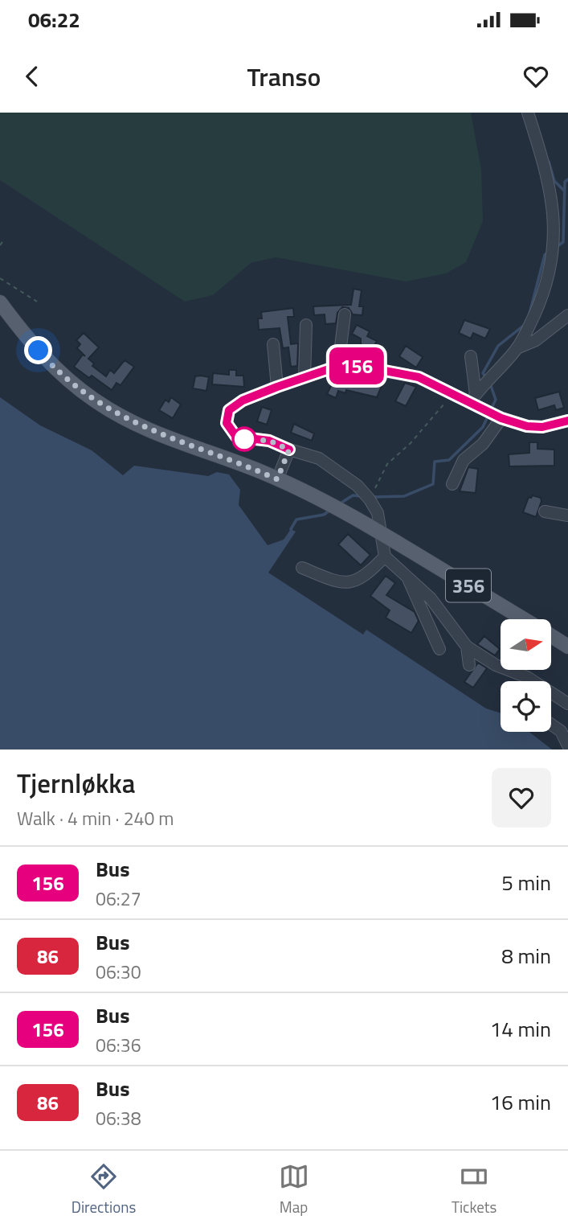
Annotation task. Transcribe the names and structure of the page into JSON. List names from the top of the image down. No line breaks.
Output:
{"streets":{"main road":["356"]},"lines":["bus line 156"],"north":"right","page":{"status":"06:22","header":"Transo","on_map":"156","heading":["Tjernløkka","Walk · 4 min · 240 m"],"list":[{"mark":"156","name":"Bus","note":"06:27","value":"5 min"},{"mark":"86","name":"Bus","note":"06:30","value":"8 min"},{"mark":"156","name":"Bus","note":"06:36","value":"14 min"},{"mark":"86","name":"Bus","note":"06:38","value":"16 min"}],"tabs":["Directions","Map","Tickets"]}}
